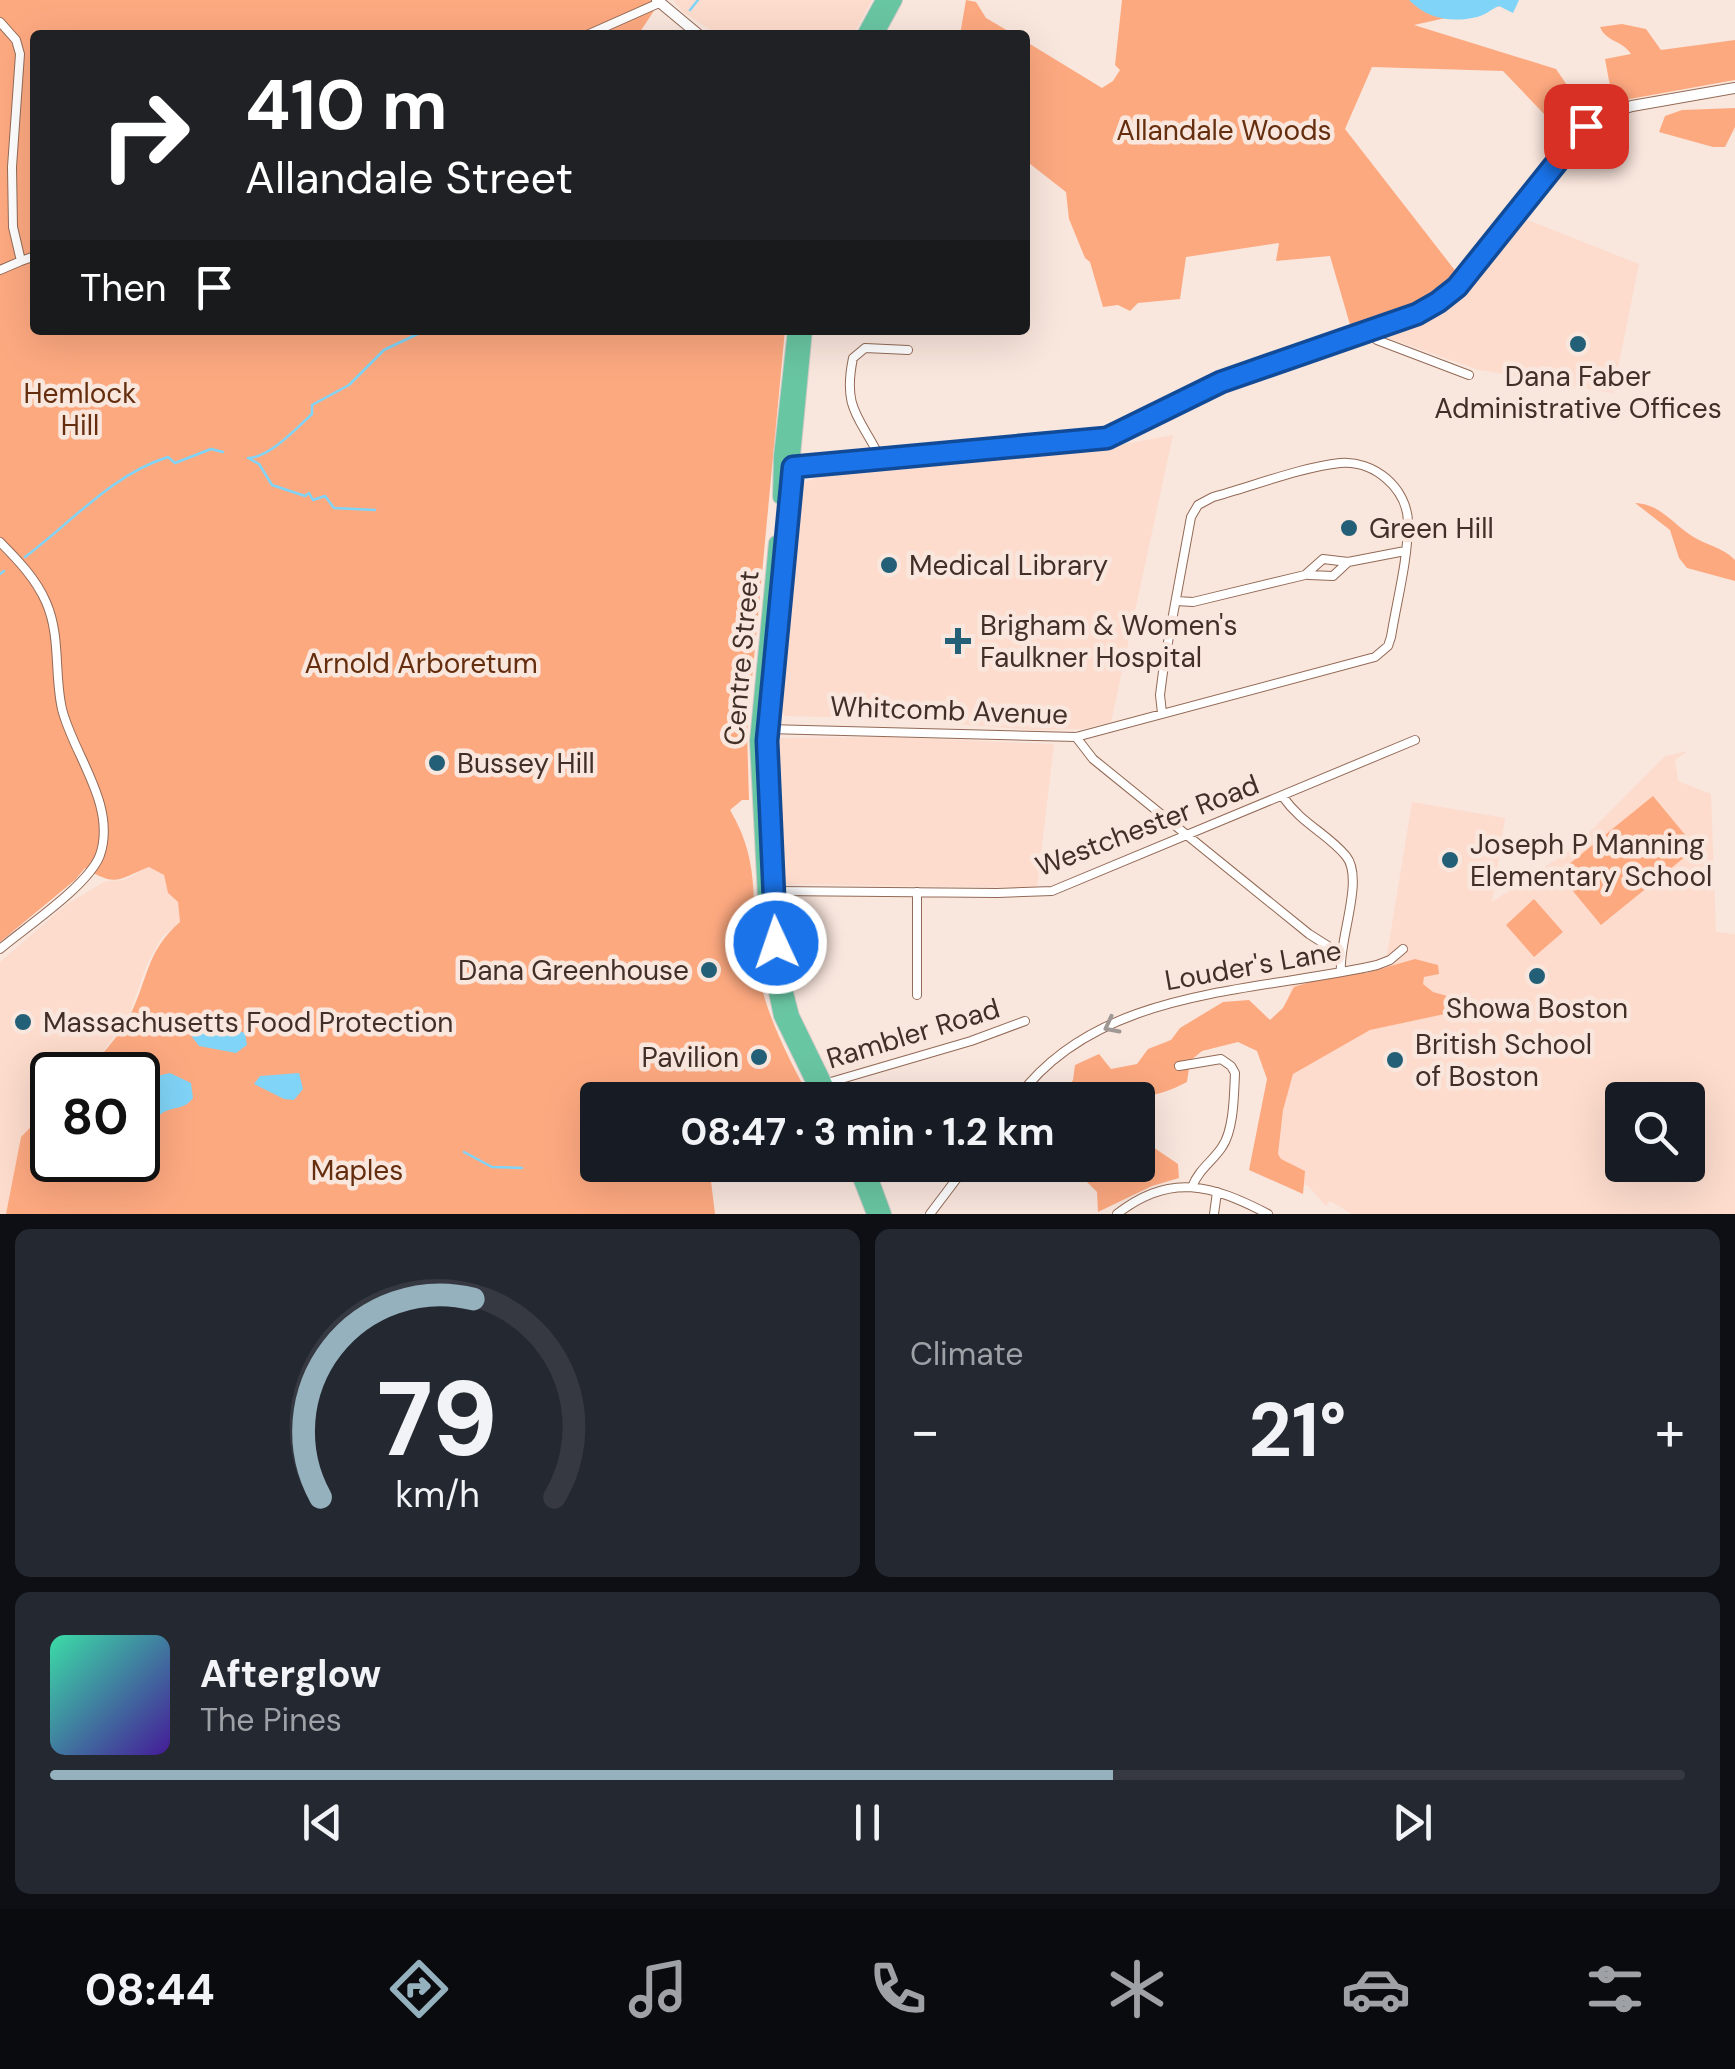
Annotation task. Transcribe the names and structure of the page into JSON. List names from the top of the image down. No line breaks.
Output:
{"streets":{"highway":["Centre Street"],"street":["Whitcomb Avenue","Westchester Road","Louder's Lane","Rambler Road"]},"crossings":[["Centre Street","Whitcomb Avenue"],["Centre Street","Westchester Road"]],"one_way":["Louder's Lane"],"parks":["Allandale Woods","Hemlock Hill","Arnold Arboretum","Maples"],"places":{"other":["Dana Faber Administrative Offices","Green Hill","Medical Library","Bussey Hill","Joseph P Manning Elementary School","Dana Greenhouse","Showa Boston","Massachusetts Food Protection","Pavilion","British School of Boston"],"health":["Brigham & Women's Faulkner Hospital"]},"page":{"turn":["410 m","Allandale Street"],"then":"Then","limit":"80","trip":"08:47 · 3 min · 1.2 km","tile":"Climate","heat":["−","21°","+"],"song":["Afterglow","The Pines"],"tabs":"08:44","gauge":["79","km/h"]}}
